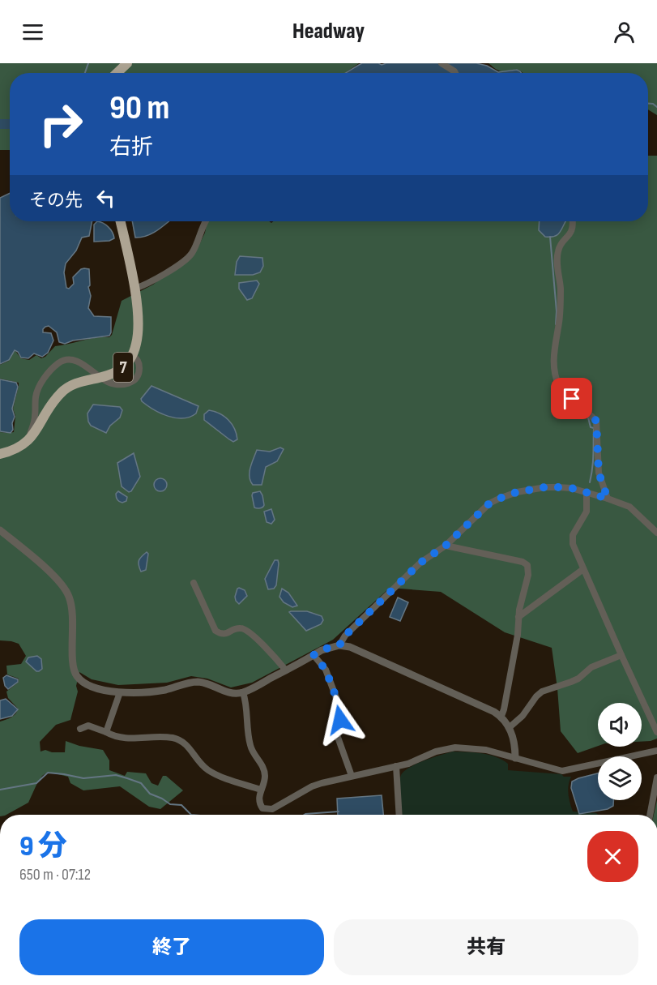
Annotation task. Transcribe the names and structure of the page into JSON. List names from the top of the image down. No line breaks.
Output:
{"streets":{"main road":["7"]},"page":{"header":"Headway","turn":["90 m","右折"],"then":"その先","heading":["9 分","650 m · 07:12"],"buttons":["終了","共有"]}}
